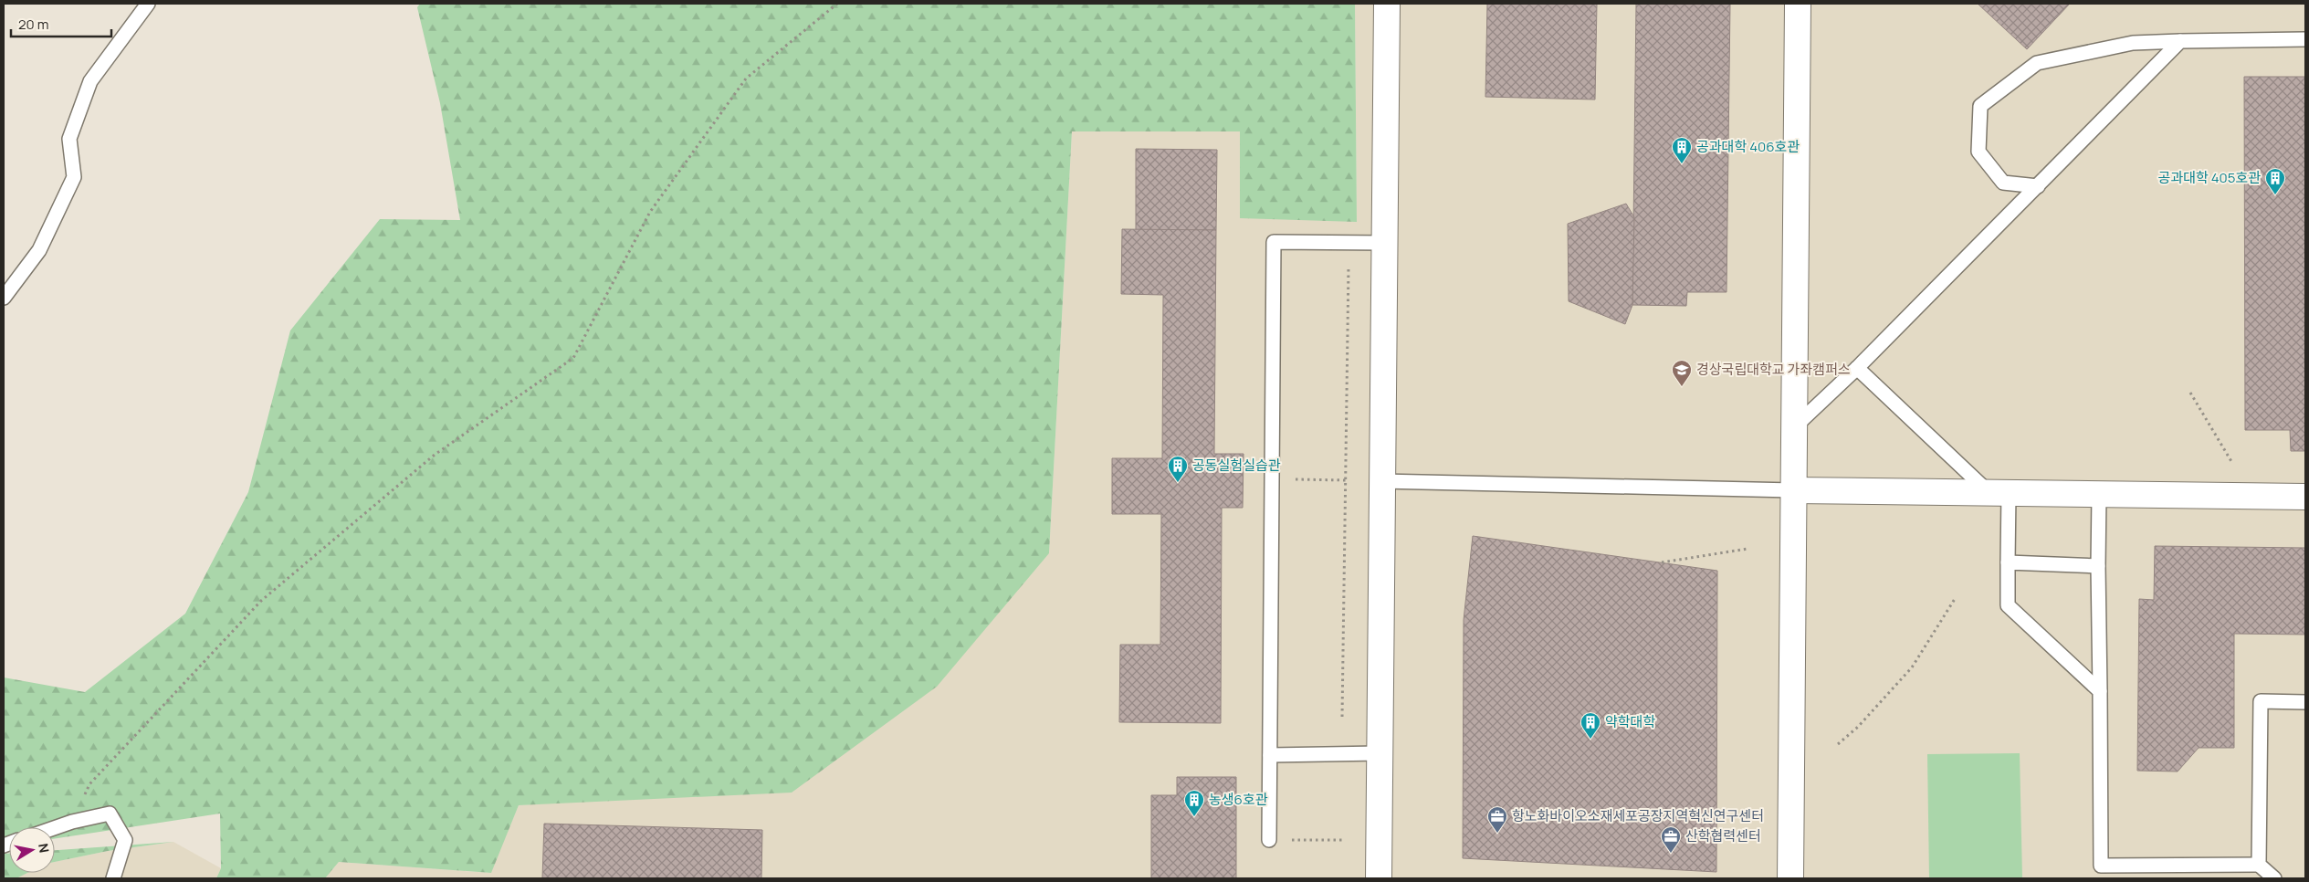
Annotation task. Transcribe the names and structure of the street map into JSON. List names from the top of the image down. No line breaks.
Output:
{"places":{"building":["공과대학 406호관","공과대학 405호관","공동실험실습관","약학대학","농생6호관"],"school or university":["경상국립대학교 가좌캠퍼스"],"office":["항노화바이오소재세포공장지역혁신연구센터","산학협력센터"]},"scale_bar":"20 m","north":"right"}
